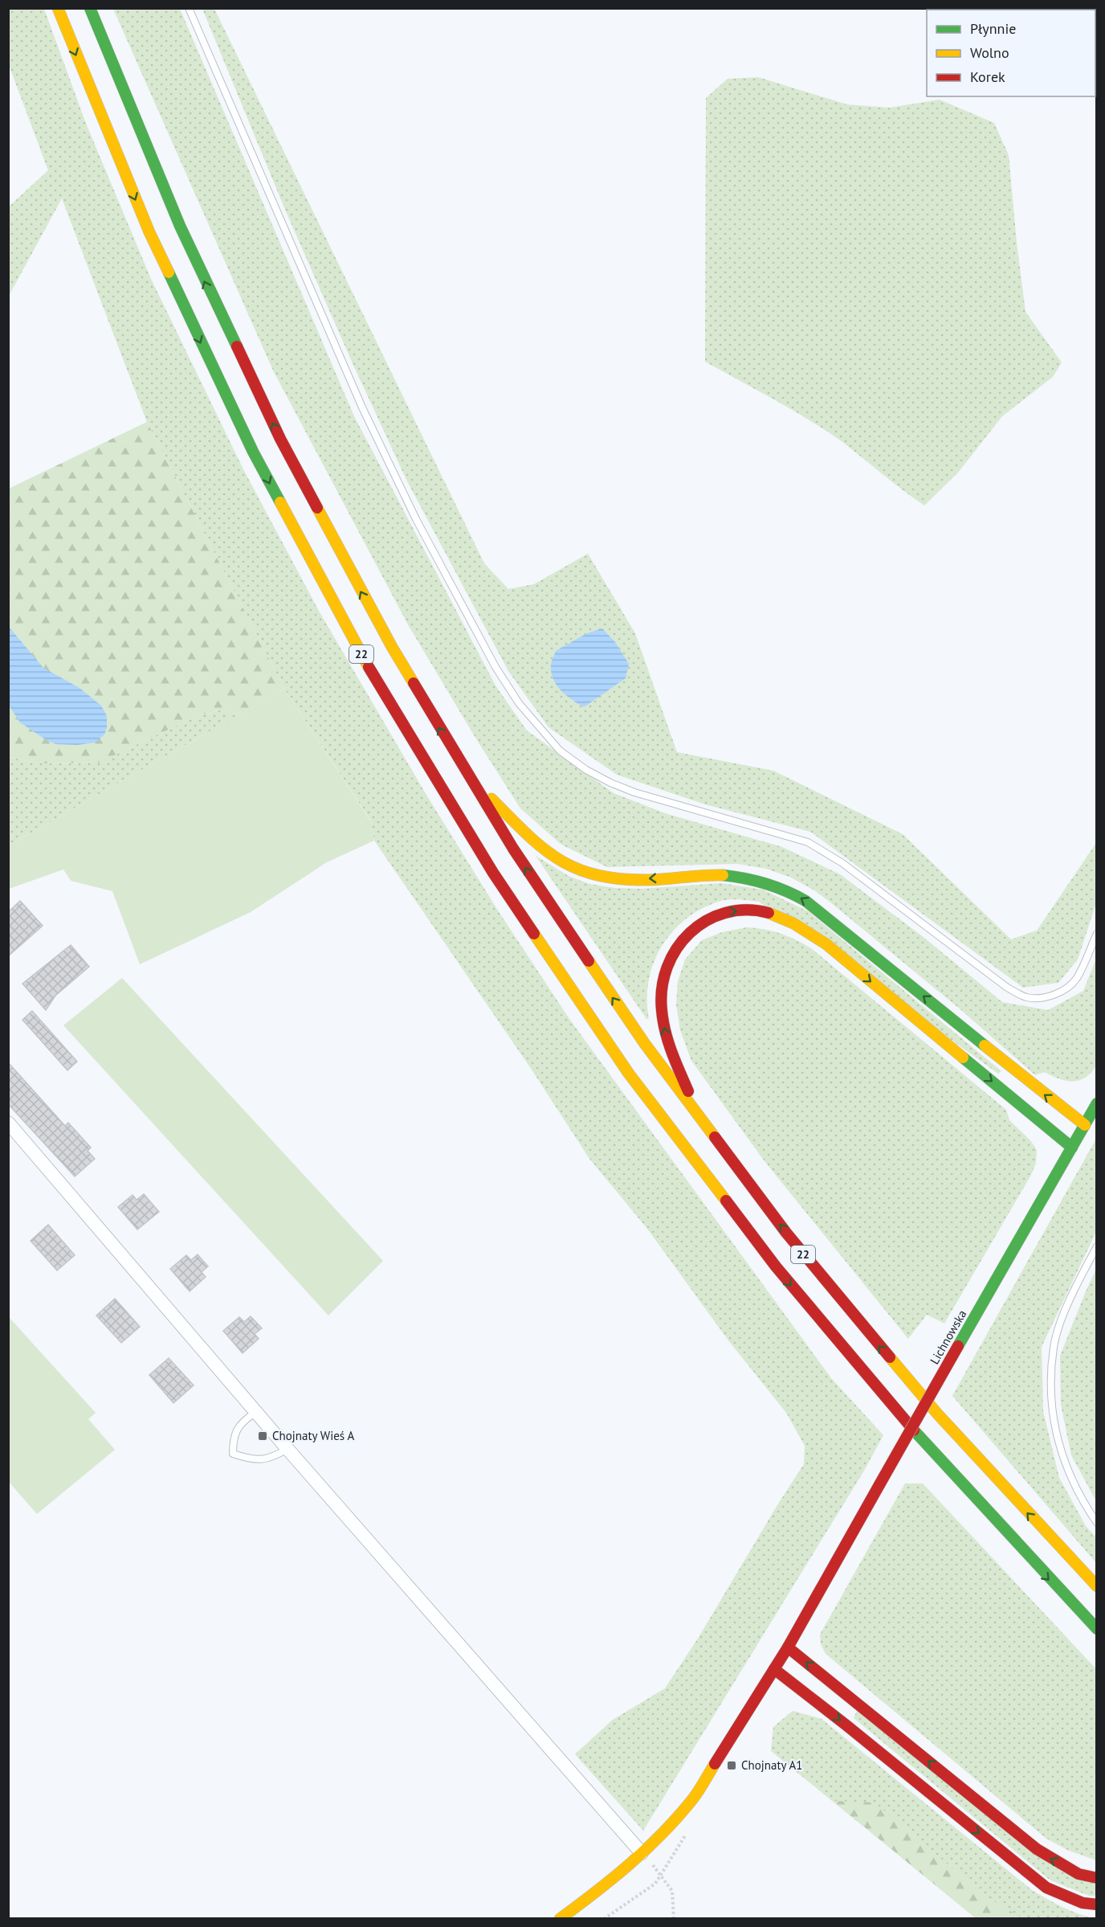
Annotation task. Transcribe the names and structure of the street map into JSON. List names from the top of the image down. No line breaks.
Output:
{"streets":{"main road":["22","Lichnowska"]},"crossings":[["22","Lichnowska"]],"places":{"transit":["Chojnaty Wieś A","Chojnaty A1"]},"legend":["Płynnie","Wolno","Korek"]}
